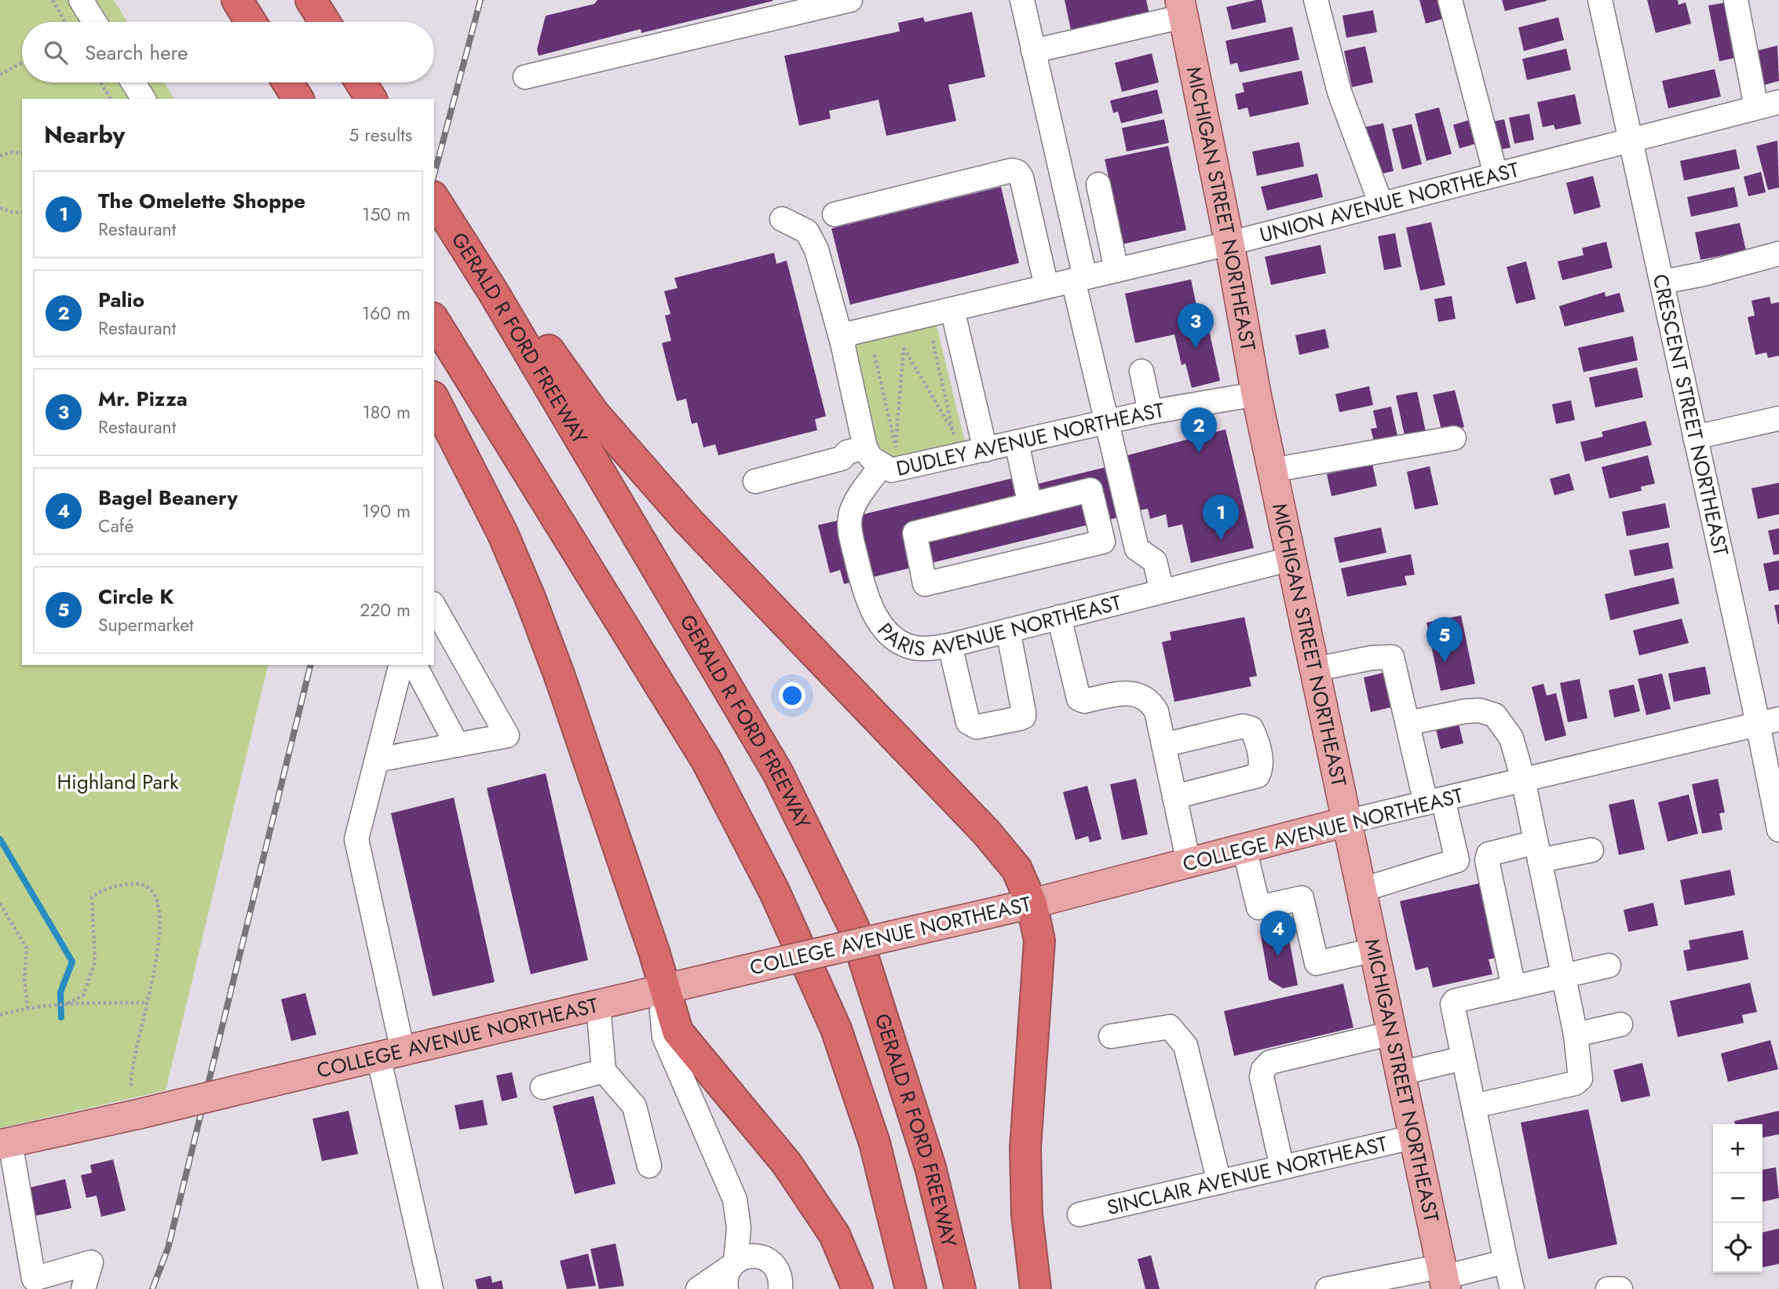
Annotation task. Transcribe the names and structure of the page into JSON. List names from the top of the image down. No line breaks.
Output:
{"streets":{"highway":["GERALD R FORD FREEWAY"],"main road":["MICHIGAN STREET NORTHEAST","COLLEGE AVENUE NORTHEAST"],"street":["UNION AVENUE NORTHEAST","CRESCENT STREET NORTHEAST","DUDLEY AVENUE NORTHEAST","PARIS AVENUE NORTHEAST","SINCLAIR AVENUE NORTHEAST"]},"crossings":[["UNION AVENUE NORTHEAST","MICHIGAN STREET NORTHEAST"],["UNION AVENUE NORTHEAST","CRESCENT STREET NORTHEAST"],["MICHIGAN STREET NORTHEAST","DUDLEY AVENUE NORTHEAST"],["MICHIGAN STREET NORTHEAST","PARIS AVENUE NORTHEAST"],["MICHIGAN STREET NORTHEAST","COLLEGE AVENUE NORTHEAST"],["MICHIGAN STREET NORTHEAST","SINCLAIR AVENUE NORTHEAST"],["CRESCENT STREET NORTHEAST","COLLEGE AVENUE NORTHEAST"],["DUDLEY AVENUE NORTHEAST","PARIS AVENUE NORTHEAST"]],"parks":["Highland Park"],"page":{"search":"Search here","heading":["Nearby","5 results"],"list":[{"mark":"1","name":"The Omelette Shoppe","note":"Restaurant","value":"150 m"},{"mark":"2","name":"Palio","note":"Restaurant","value":"160 m"},{"mark":"3","name":"Mr. Pizza","note":"Restaurant","value":"180 m"},{"mark":"4","name":"Bagel Beanery","note":"Café","value":"190 m"},{"mark":"5","name":"Circle K","note":"Supermarket","value":"220 m"}],"pins":["3","2","1","5","4"],"map_buttons":["+","−"]}}
